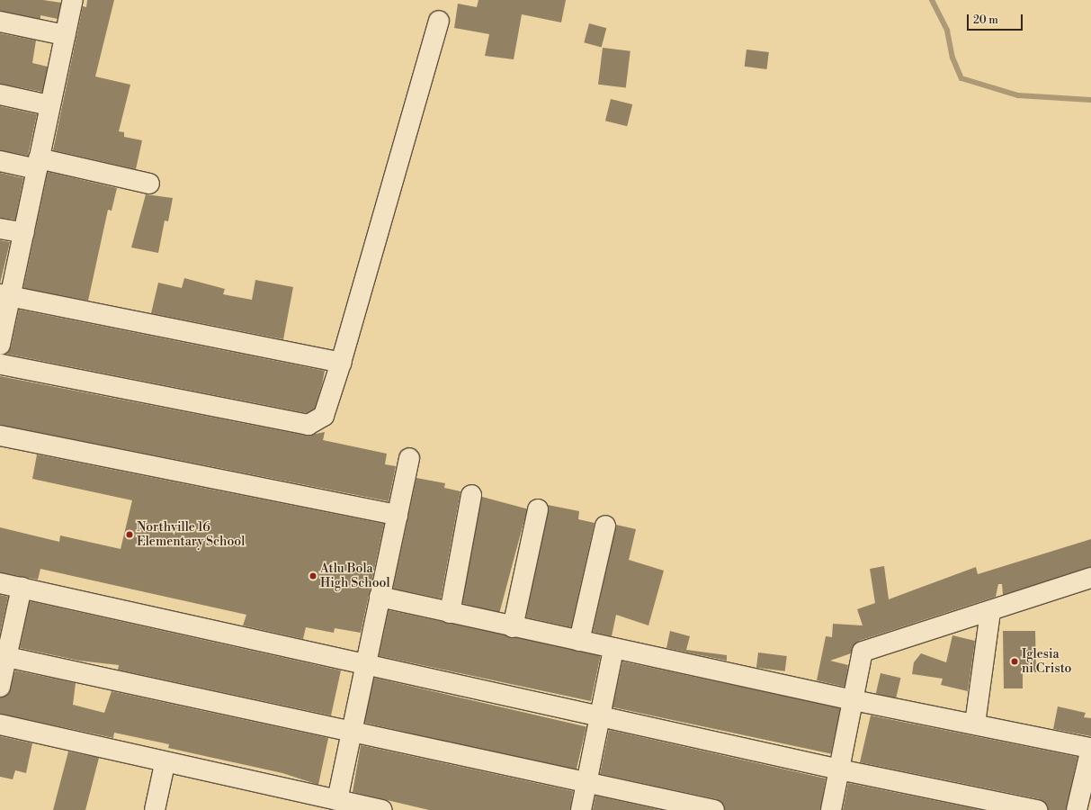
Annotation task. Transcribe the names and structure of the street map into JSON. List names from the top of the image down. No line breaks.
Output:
{"places":["Northville 16 Elementary School","Atlu Bola High School","Iglesia ni Cristo"],"scale_bar":"20 m"}
